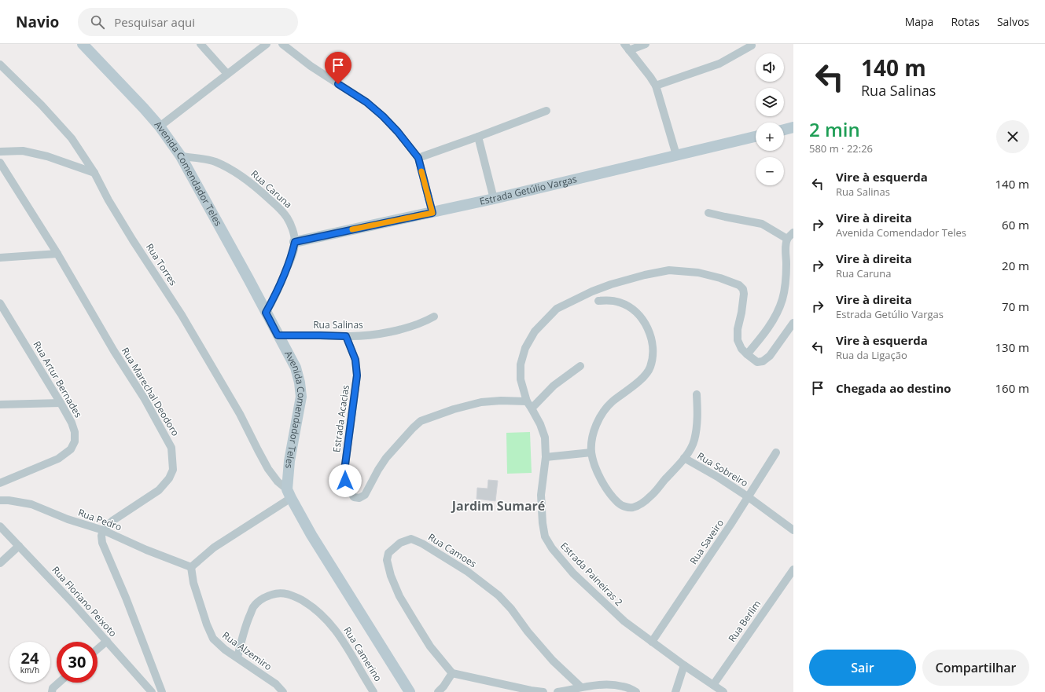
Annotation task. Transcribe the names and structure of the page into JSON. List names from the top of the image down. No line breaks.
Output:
{"streets":{"main road":["Avenida Comendador Teles","Estrada Getúlio Vargas"],"street":["Rua Caruna","Rua Torres","Rua Salinas","Rua Artur Bernades","Rua Marechal Deodoro","Estrada Acacias","Rua Sobreiro","Rua Pedro","Rua Saveiro","Rua Camoes","Estrada Paineiras 2","Rua Floriano Peixoto","Rua Berlim","Rua Alzemiro","Rua Camerino"]},"crossings":[["Avenida Comendador Teles","Rua Caruna"],["Avenida Comendador Teles","Rua Torres"],["Avenida Comendador Teles","Rua Salinas"],["Rua Caruna","Estrada Getúlio Vargas"],["Rua Salinas","Estrada Acacias"],["Rua Marechal Deodoro","Rua Pedro"],["Estrada Acacias","Estrada Paineiras 2"],["Rua Sobreiro","Rua Saveiro"],["Rua Pedro","Rua Alzemiro"],["Rua Saveiro","Estrada Paineiras 2"],["Estrada Paineiras 2","Rua Berlim"],["Rua Alzemiro","Rua Camerino"]],"districts":["Jardim Sumaré"],"page":{"header":"Navio","search":"Pesquisar aqui","nav":["Mapa","Rotas","Salvos"],"turn":["140 m","Rua Salinas"],"map_buttons":["+","−"],"heading":["2 min","580 m · 22:26"],"list":[{"name":"Vire à esquerda","note":"Rua Salinas","value":"140 m"},{"name":"Vire à direita","note":"Avenida Comendador Teles","value":"60 m"},{"name":"Vire à direita","note":"Rua Caruna","value":"20 m"},{"name":"Vire à direita","note":"Estrada Getúlio Vargas","value":"70 m"},{"name":"Vire à esquerda","note":"Rua da Ligação","value":"130 m"},{"name":"Chegada ao destino","value":"160 m"}],"speed":"24 km/h","limit":"30","buttons":["Sair","Compartilhar"]}}
